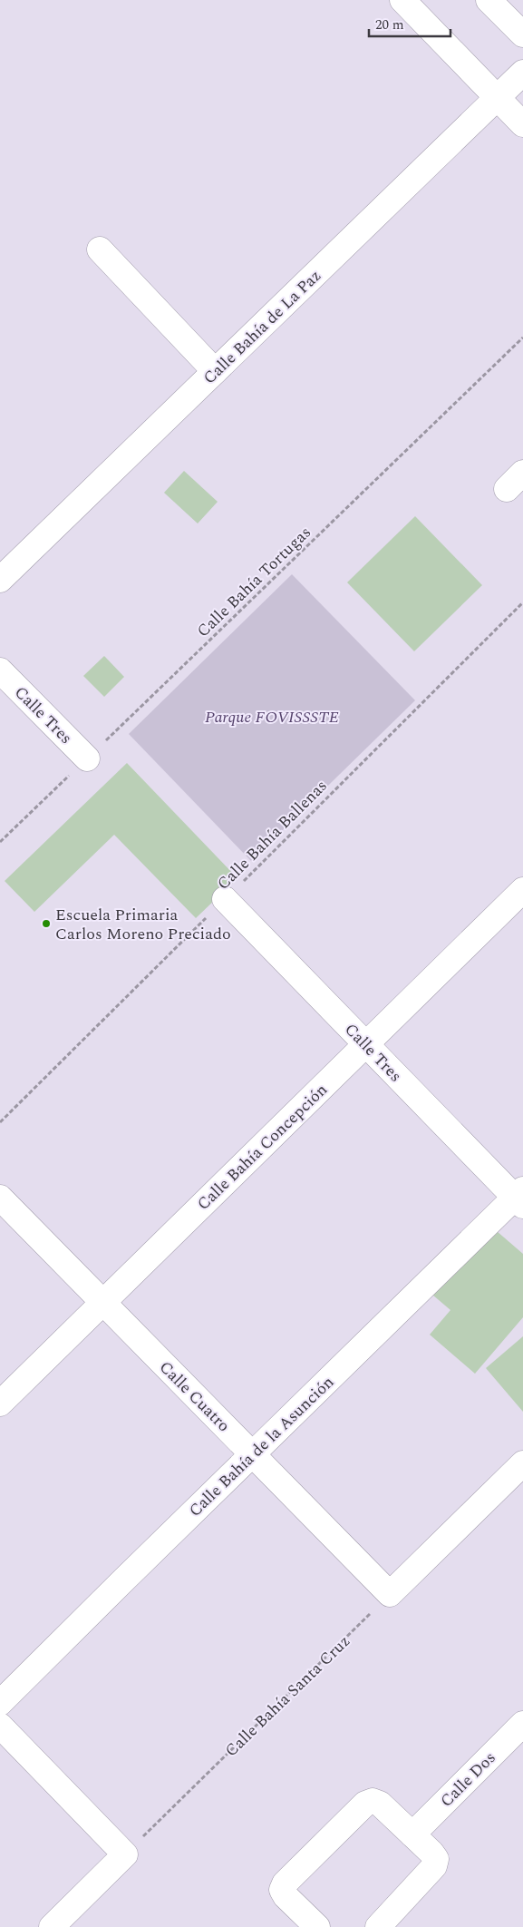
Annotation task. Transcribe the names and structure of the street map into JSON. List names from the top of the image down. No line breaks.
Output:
{"streets":{"street":["Calle Bahía de La Paz","Calle Tres","Calle Bahía Concepción","Calle Cuatro","Calle Bahía de la Asunción","Calle Dos"],"path":["Calle Bahía Tortugas","Calle Bahía Ballenas","Calle Bahía Santa Cruz"]},"crossings":[["Calle Bahía Tortugas","Calle Tres"],["Calle Tres","Calle Bahía Ballenas"],["Calle Tres","Calle Bahía Concepción"],["Calle Tres","Calle Bahía de la Asunción"],["Calle Bahía Concepción","Calle Cuatro"],["Calle Cuatro","Calle Bahía de la Asunción"],["Calle Cuatro","Calle Bahía Santa Cruz"]],"parks":["Parque FOVISSSTE"],"places":["Escuela Primaria Carlos Moreno Preciado"],"scale_bar":"20 m"}
